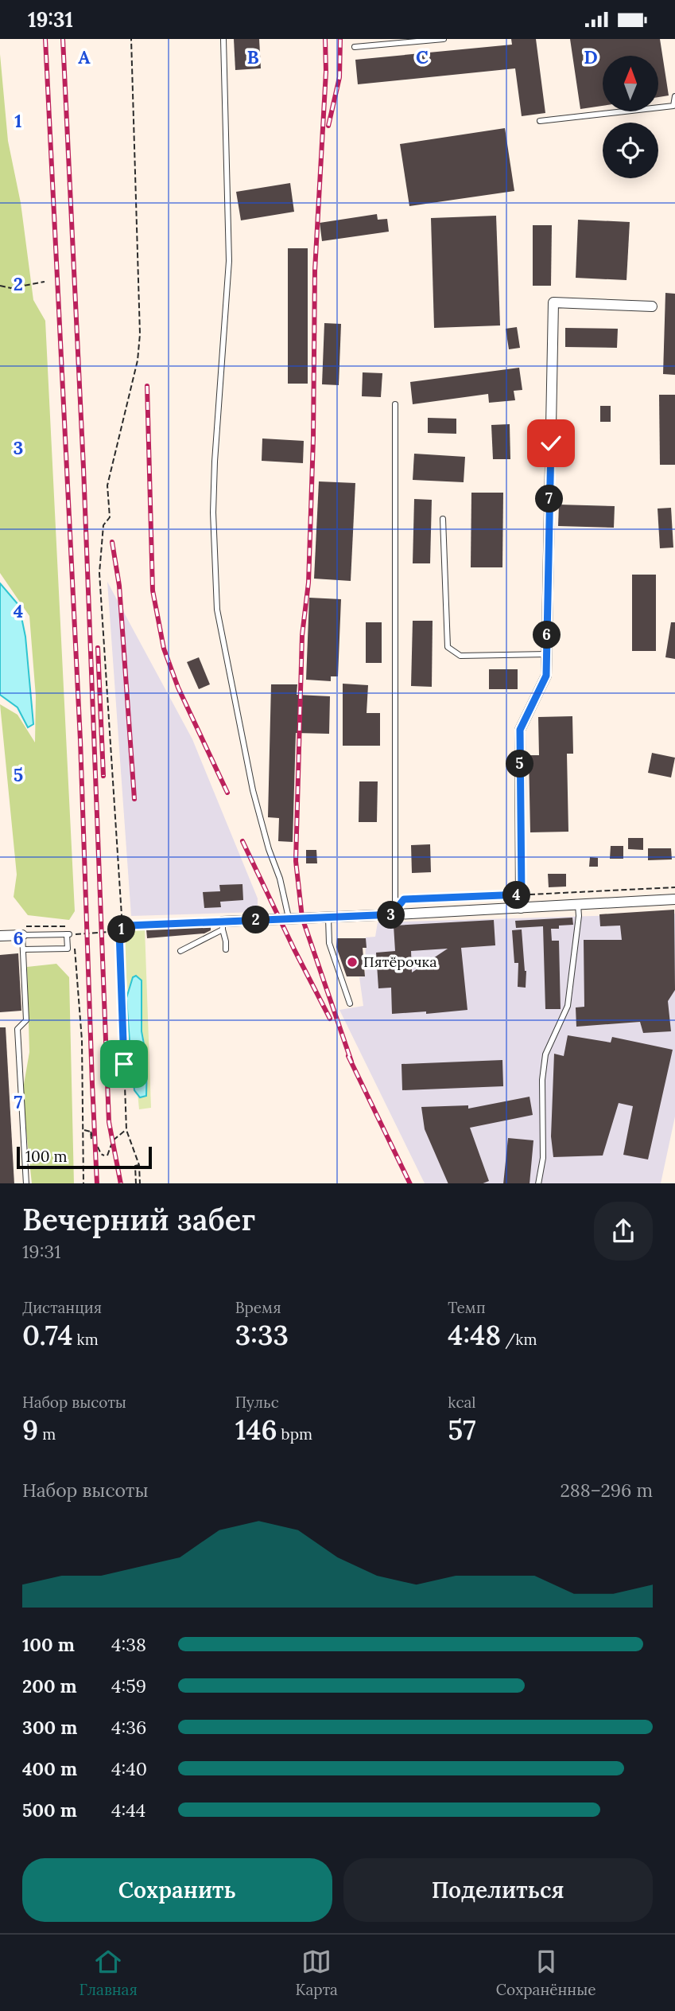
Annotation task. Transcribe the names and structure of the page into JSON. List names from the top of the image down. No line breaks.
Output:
{"places":["Пятёрочка"],"scale_bar":"100 m","north":"top","page":{"status":"19:31","pins":["7","6","5","4","3","2","1"],"scale":"100 m","heading":["Вечерний забег","19:31"],"stats":[["Дистанция","0.74 km"],["Время","3:33"],["Темп","4:48 /km"],["Набор высоты","9 m"],["Пульс","146 bpm"],["kcal","57"]],"chart":["Набор высоты","288–296 m"],"list":[{"name":"100 m","note":"4:38"},{"name":"200 m","note":"4:59"},{"name":"300 m","note":"4:36"},{"name":"400 m","note":"4:40"},{"name":"500 m","note":"4:44"}],"buttons":["Сохранить","Поделиться"],"tabs":["Главная","Карта","Сохранённые"]},"grid":{"columns":["A","B","C","D"],"rows":["1","2","3","4","5","6","7"]}}
